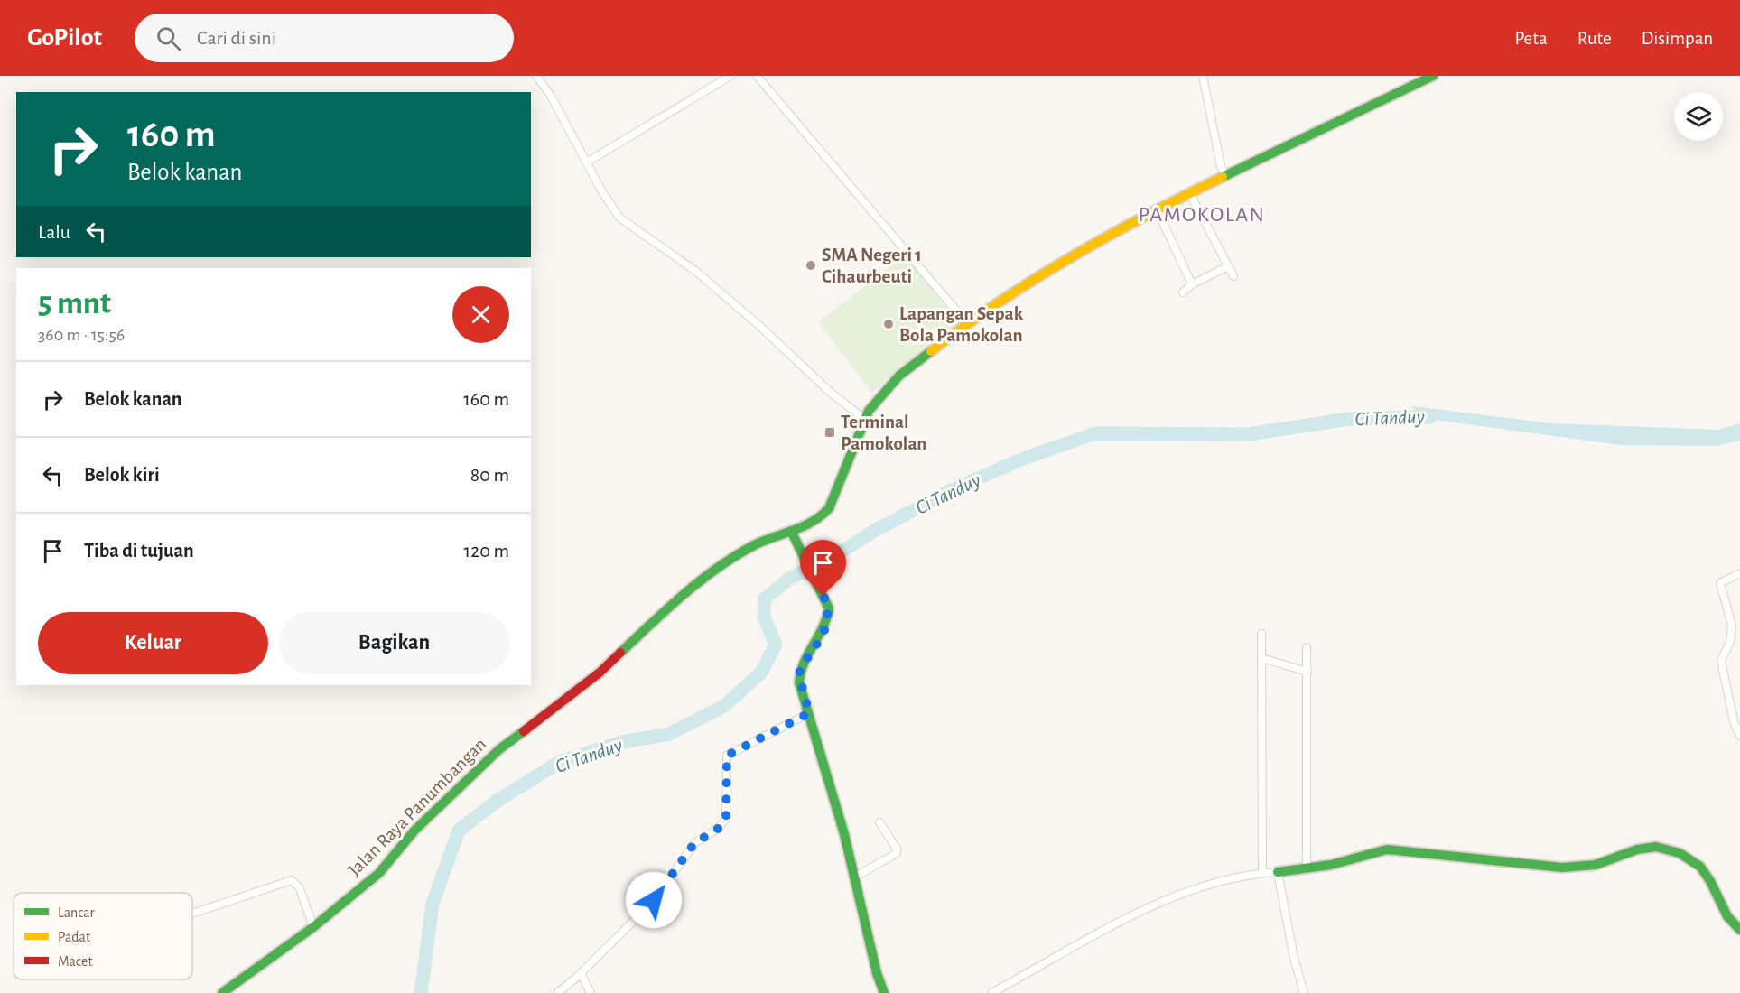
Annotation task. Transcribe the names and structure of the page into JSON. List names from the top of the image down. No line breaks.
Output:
{"streets":{"main road":["Jalan Raya Panumbangan"]},"districts":["PAMOKOLAN"],"water":["Ci Tanduy"],"places":{"other":["SMA Negeri 1 Cihaurbeuti","Lapangan Sepak Bola Pamokolan"],"transit":["Terminal Pamokolan"]},"legend":["Lancar","Padat","Macet"],"page":{"header":"GoPilot","search":"Cari di sini","nav":["Peta","Rute","Disimpan"],"turn":["160 m","Belok kanan"],"then":"Lalu","heading":["5 mnt","360 m · 15:56"],"list":[{"name":"Belok kanan","value":"160 m"},{"name":"Belok kiri","value":"80 m"},{"name":"Tiba di tujuan","value":"120 m"}],"buttons":["Keluar","Bagikan"]}}
